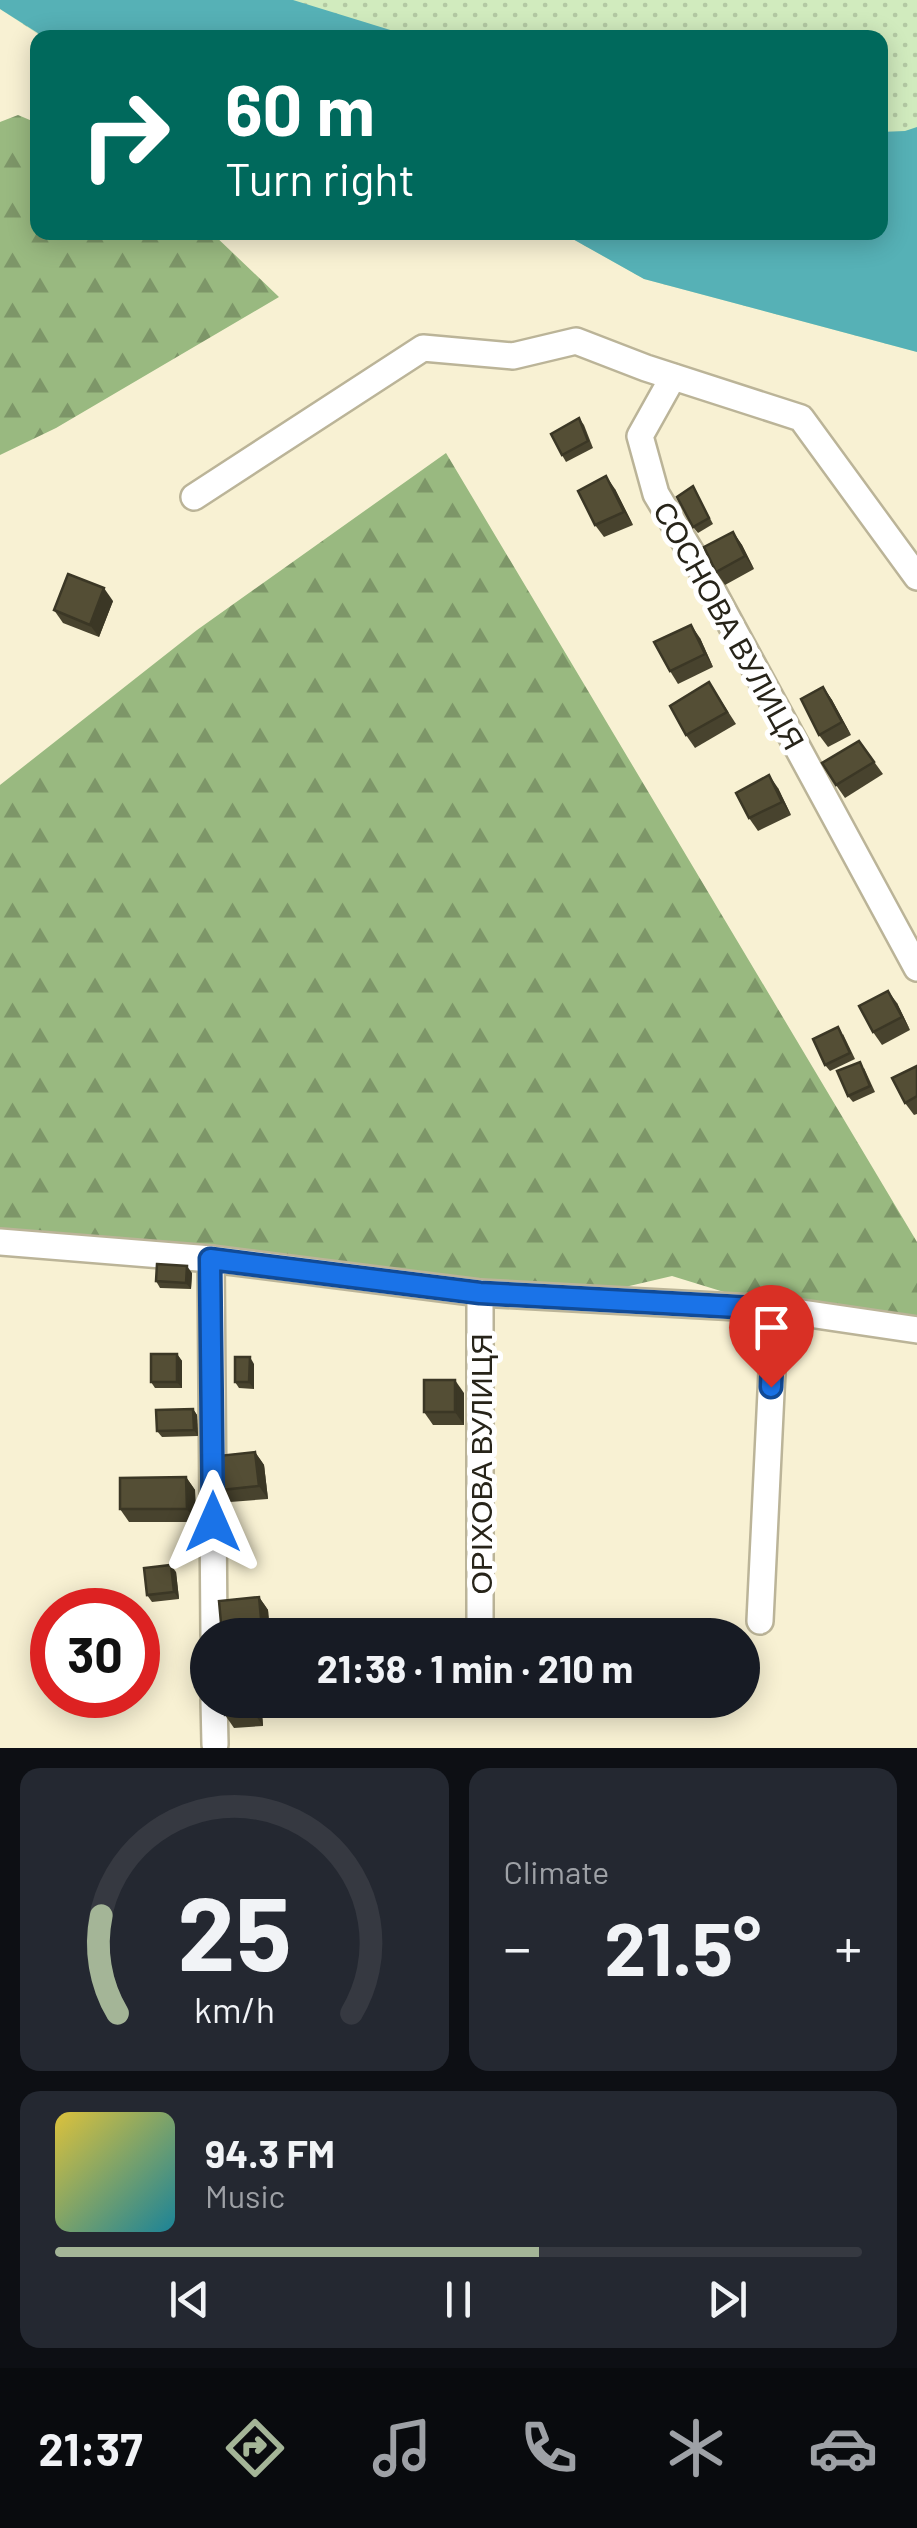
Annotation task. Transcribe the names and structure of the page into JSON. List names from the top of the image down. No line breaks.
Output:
{"streets":{"street":["СОСНОВА ВУЛИЦЯ","ОРІХОВА ВУЛИЦЯ"]},"page":{"turn":["60 m","Turn right"],"limit":"30","trip":"21:38 · 1 min · 210 m","tile":"Climate","heat":["−","21.5°","+"],"song":["94.3 FM","Music"],"tabs":"21:37","gauge":["25","km/h"]}}
